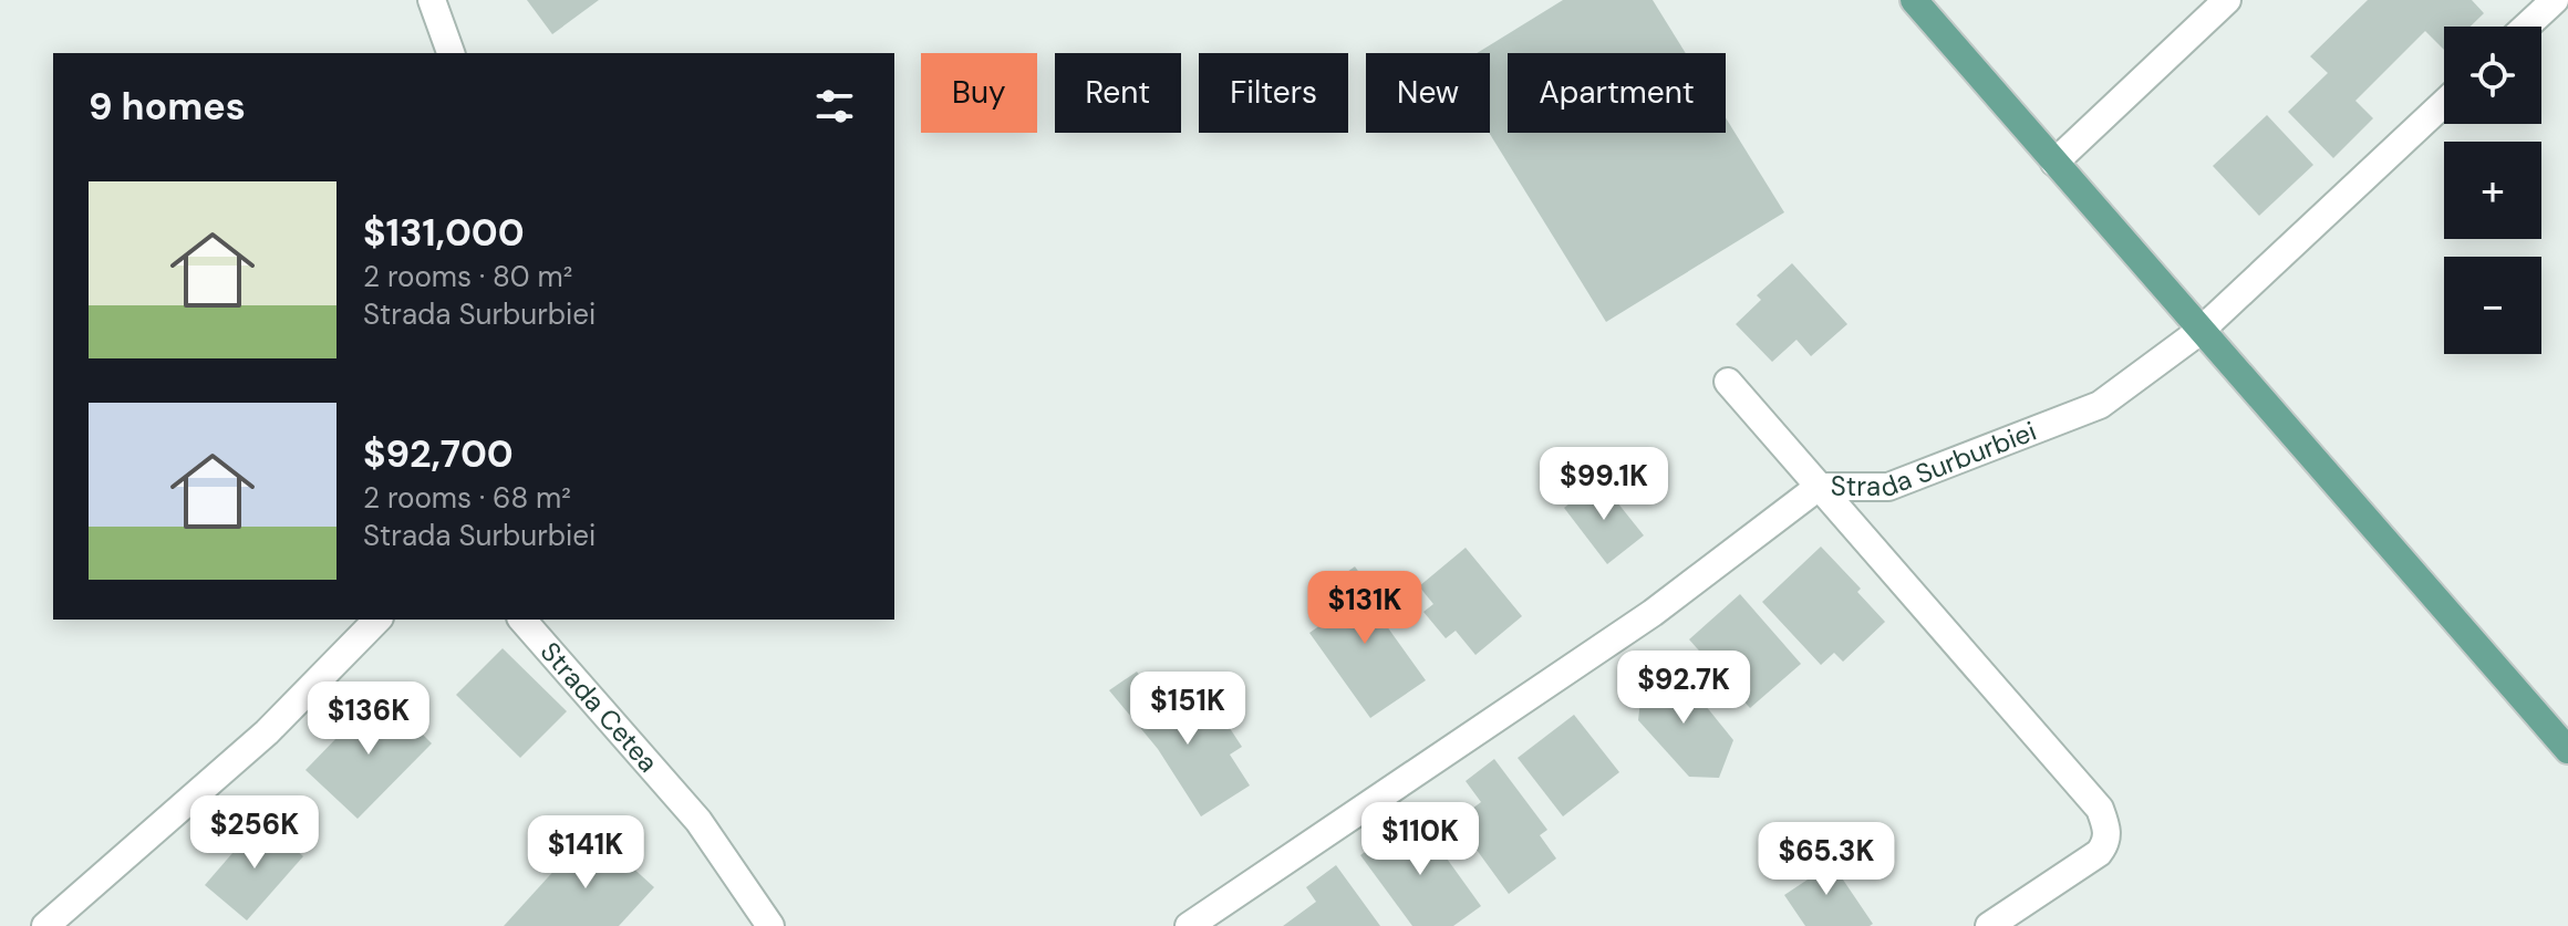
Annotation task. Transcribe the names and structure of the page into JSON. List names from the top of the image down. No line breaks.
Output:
{"streets":{"street":["Strada Surburbiei","Strada Cetea"]},"page":{"map_buttons":["+","−"],"chip":["Buy","Rent","Filters","New","Apartment"],"heading":"9 homes","list":[{"name":"$131,000","note":"2 rooms · 80 m² · Strada Surburbiei"},{"name":"$92,700","note":"2 rooms · 68 m² · Strada Surburbiei"}],"price":["$99.1K","$131K","$92.7K","$151K","$136K","$256K","$110K","$141K","$65.3K"]}}
